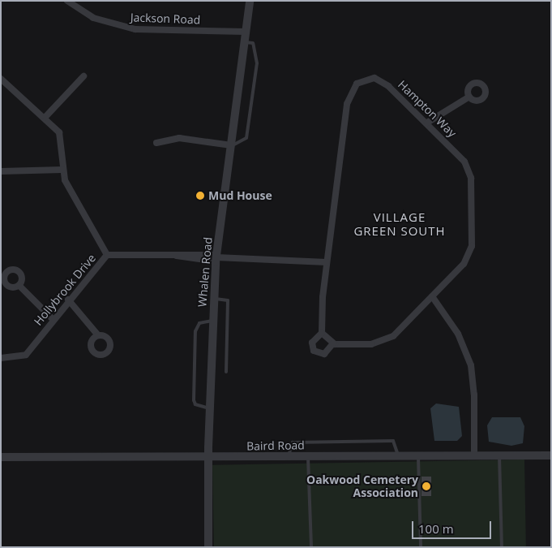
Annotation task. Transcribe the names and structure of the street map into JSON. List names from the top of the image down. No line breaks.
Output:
{"streets":{"street":["Jackson Road","Hampton Way","Whalen Road","Hollybrook Drive","Baird Road"]},"crossings":[["Jackson Road","Whalen Road"],["Hampton Way","Hollybrook Drive"],["Whalen Road","Hollybrook Drive"],["Whalen Road","Baird Road"]],"districts":["VILLAGE GREEN SOUTH"],"places":["Mud House","Oakwood Cemetery Association"],"scale_bar":"100 m"}
